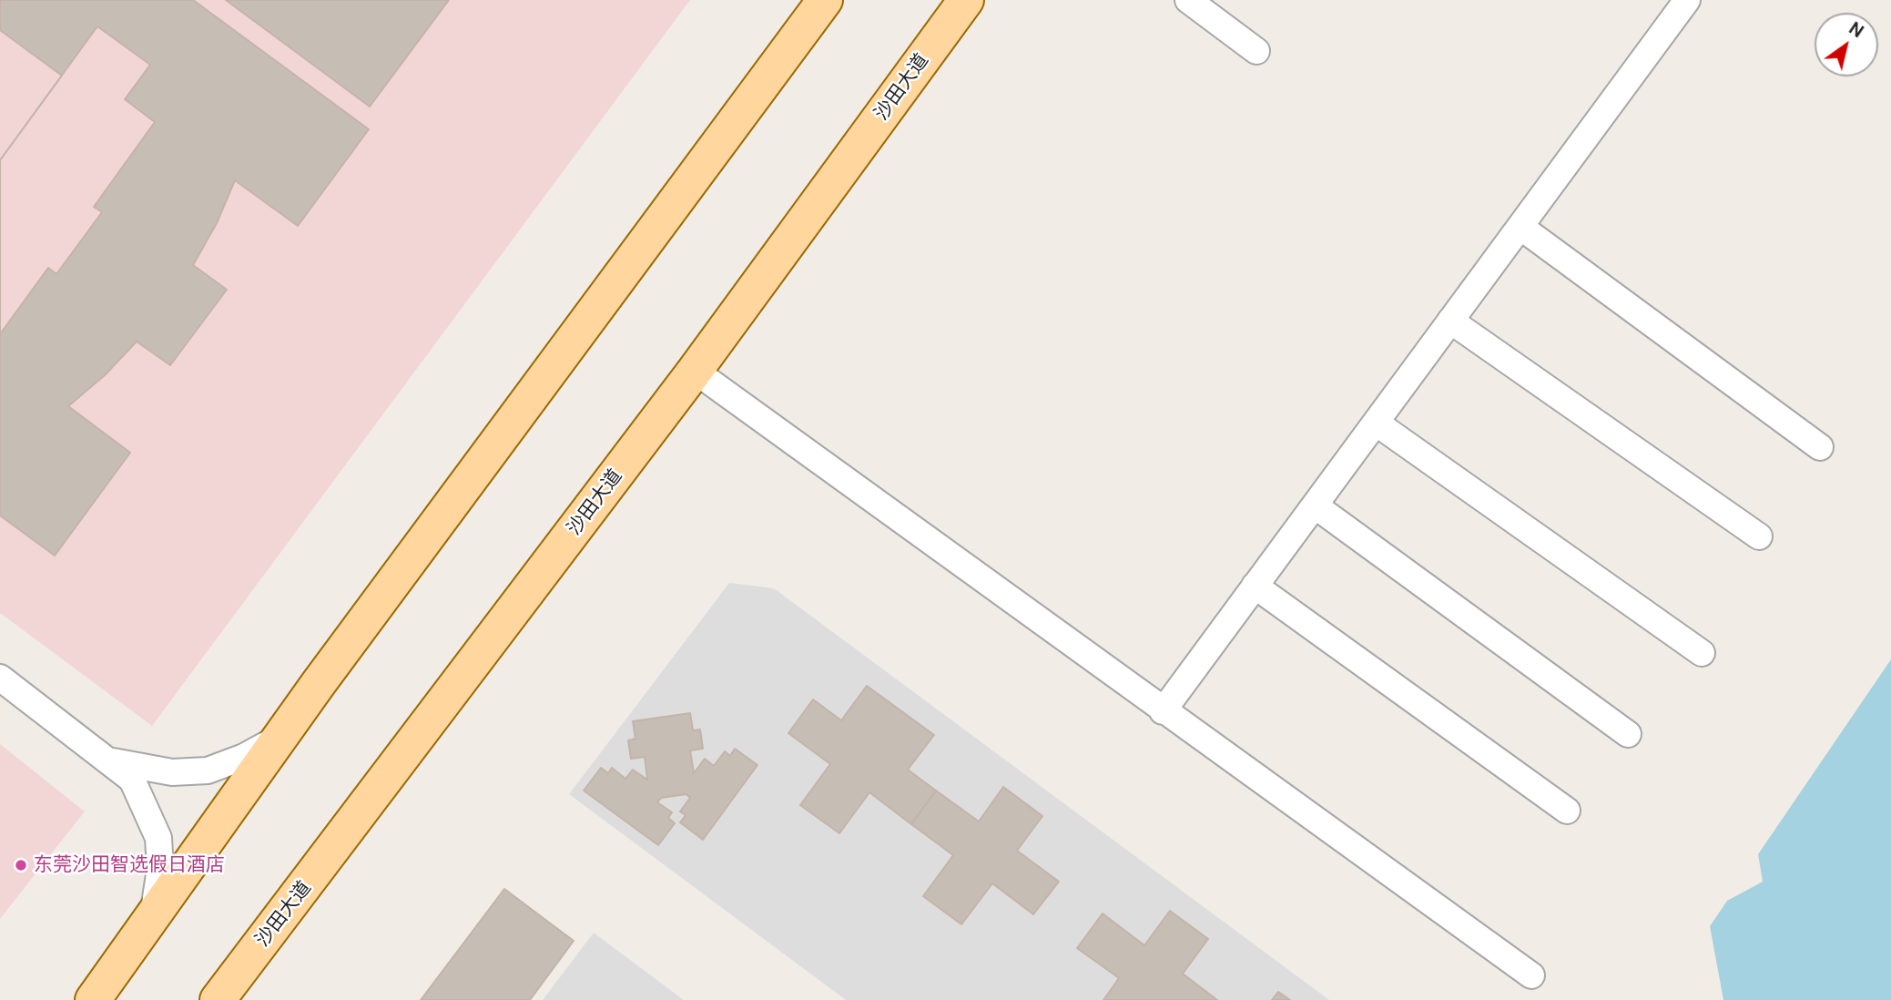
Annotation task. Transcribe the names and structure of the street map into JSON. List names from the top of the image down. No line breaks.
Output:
{"streets":{"main road":["沙田大道"]},"places":["东莞沙田智选假日酒店"],"north":"top right"}
